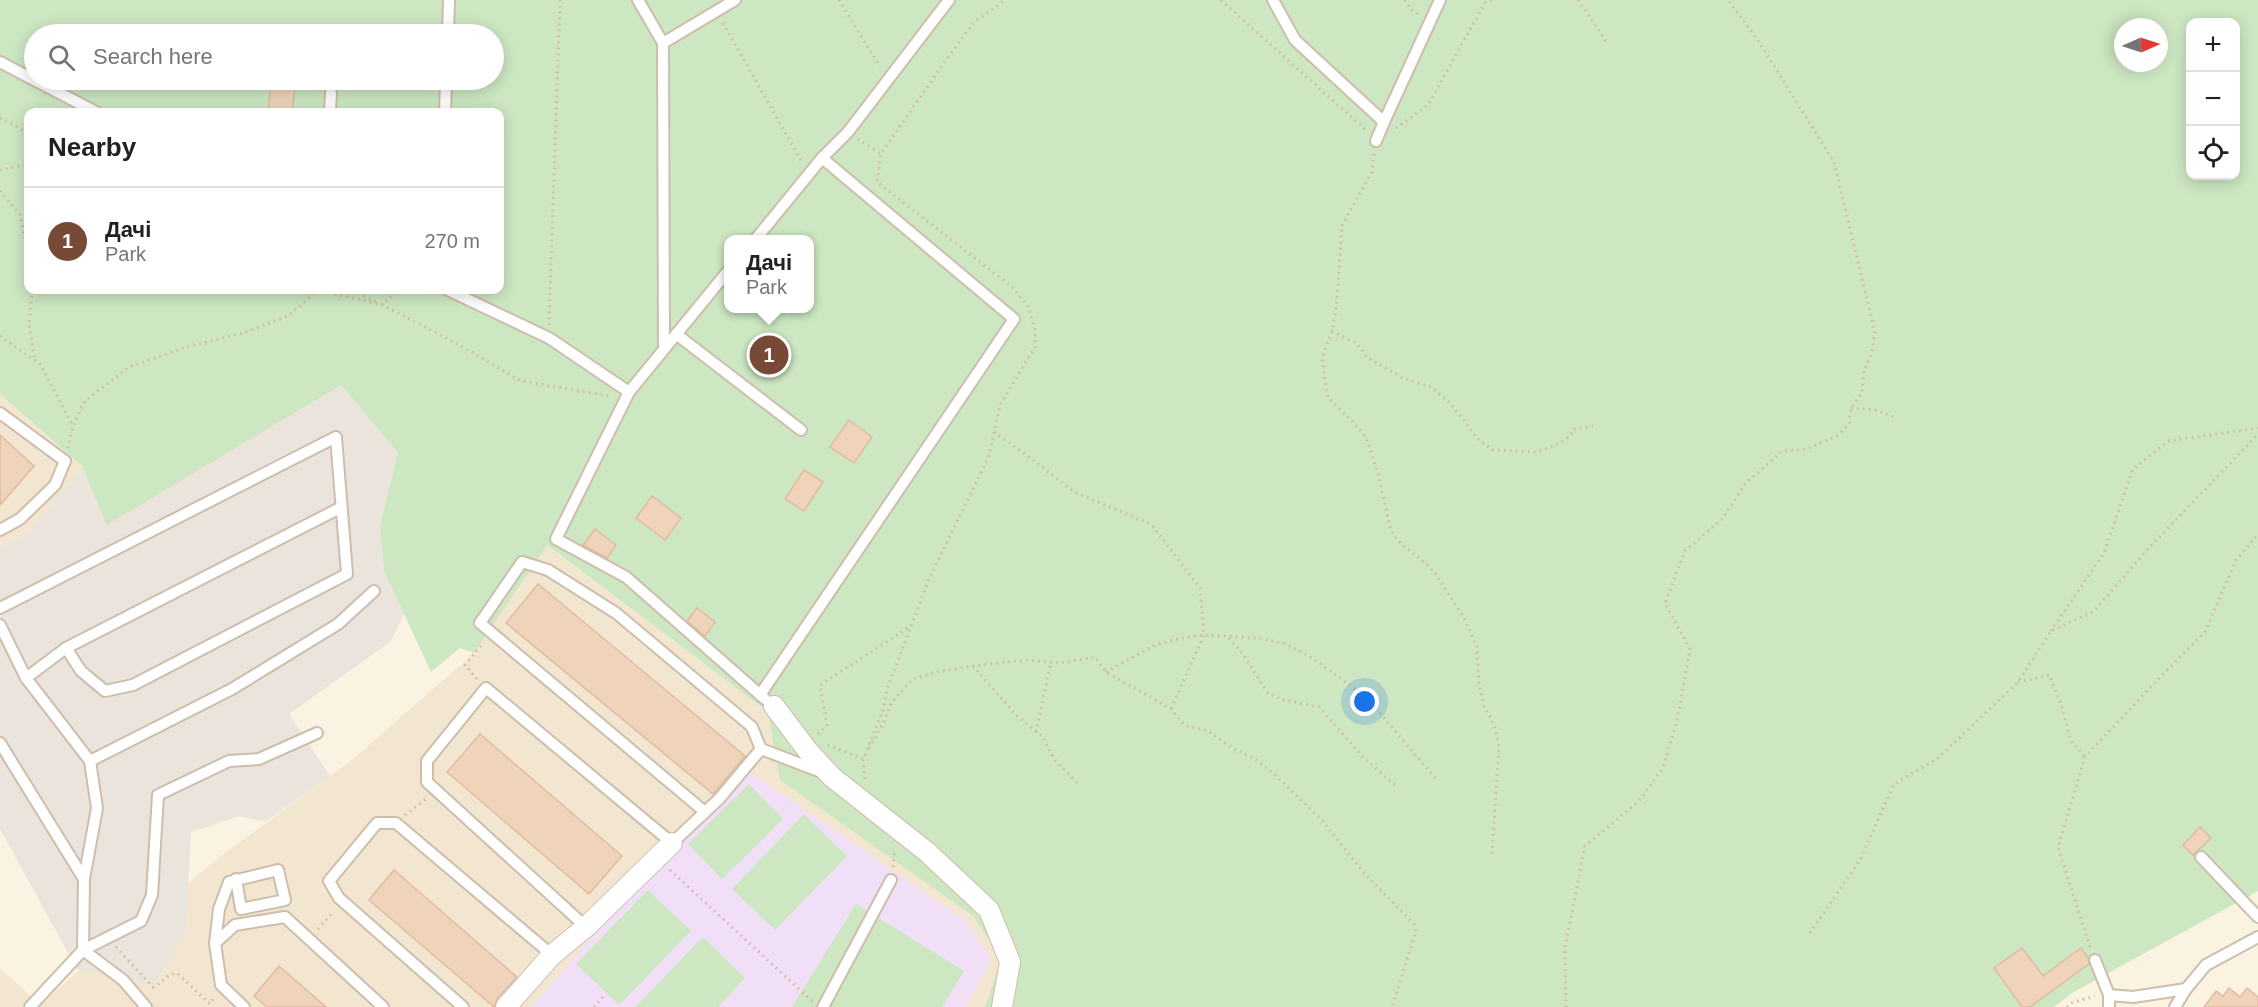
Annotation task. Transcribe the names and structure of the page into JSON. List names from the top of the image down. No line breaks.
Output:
{"north":"right","page":{"map_buttons":["+","−"],"search":"Search here","heading":"Nearby","list":[{"mark":"1","name":"Дачі","note":"Park","value":"270 m"}],"popup":["Дачі","Park"],"pins":"1"}}
